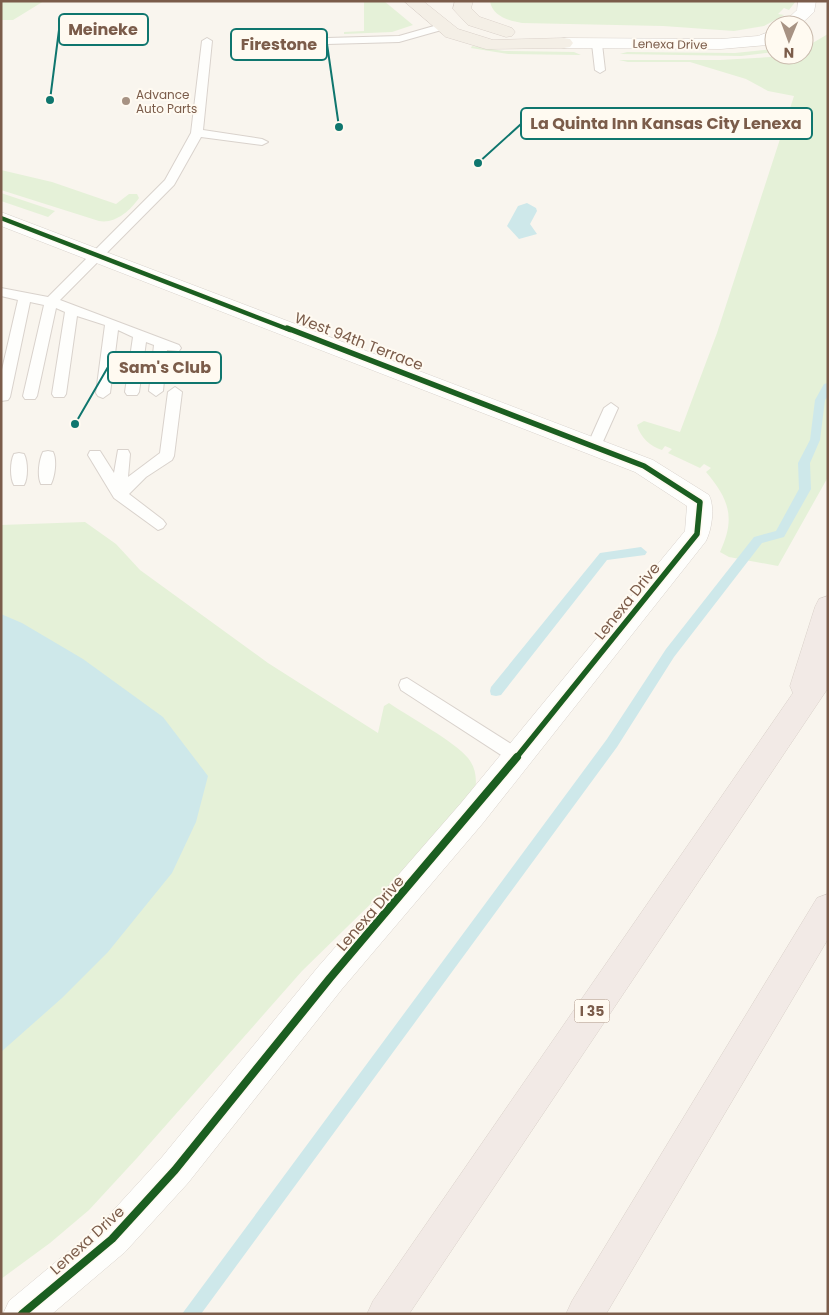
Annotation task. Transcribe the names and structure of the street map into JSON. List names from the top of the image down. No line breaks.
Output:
{"streets":{"highway":["I 35"],"street":["Lenexa Drive","West 94th Terrace"]},"crossings":[["Lenexa Drive","West 94th Terrace"]],"places":["Meineke","Advance Auto Parts","Firestone","La Quinta Inn Kansas City Lenexa","Sam's Club"],"north":"bottom"}
